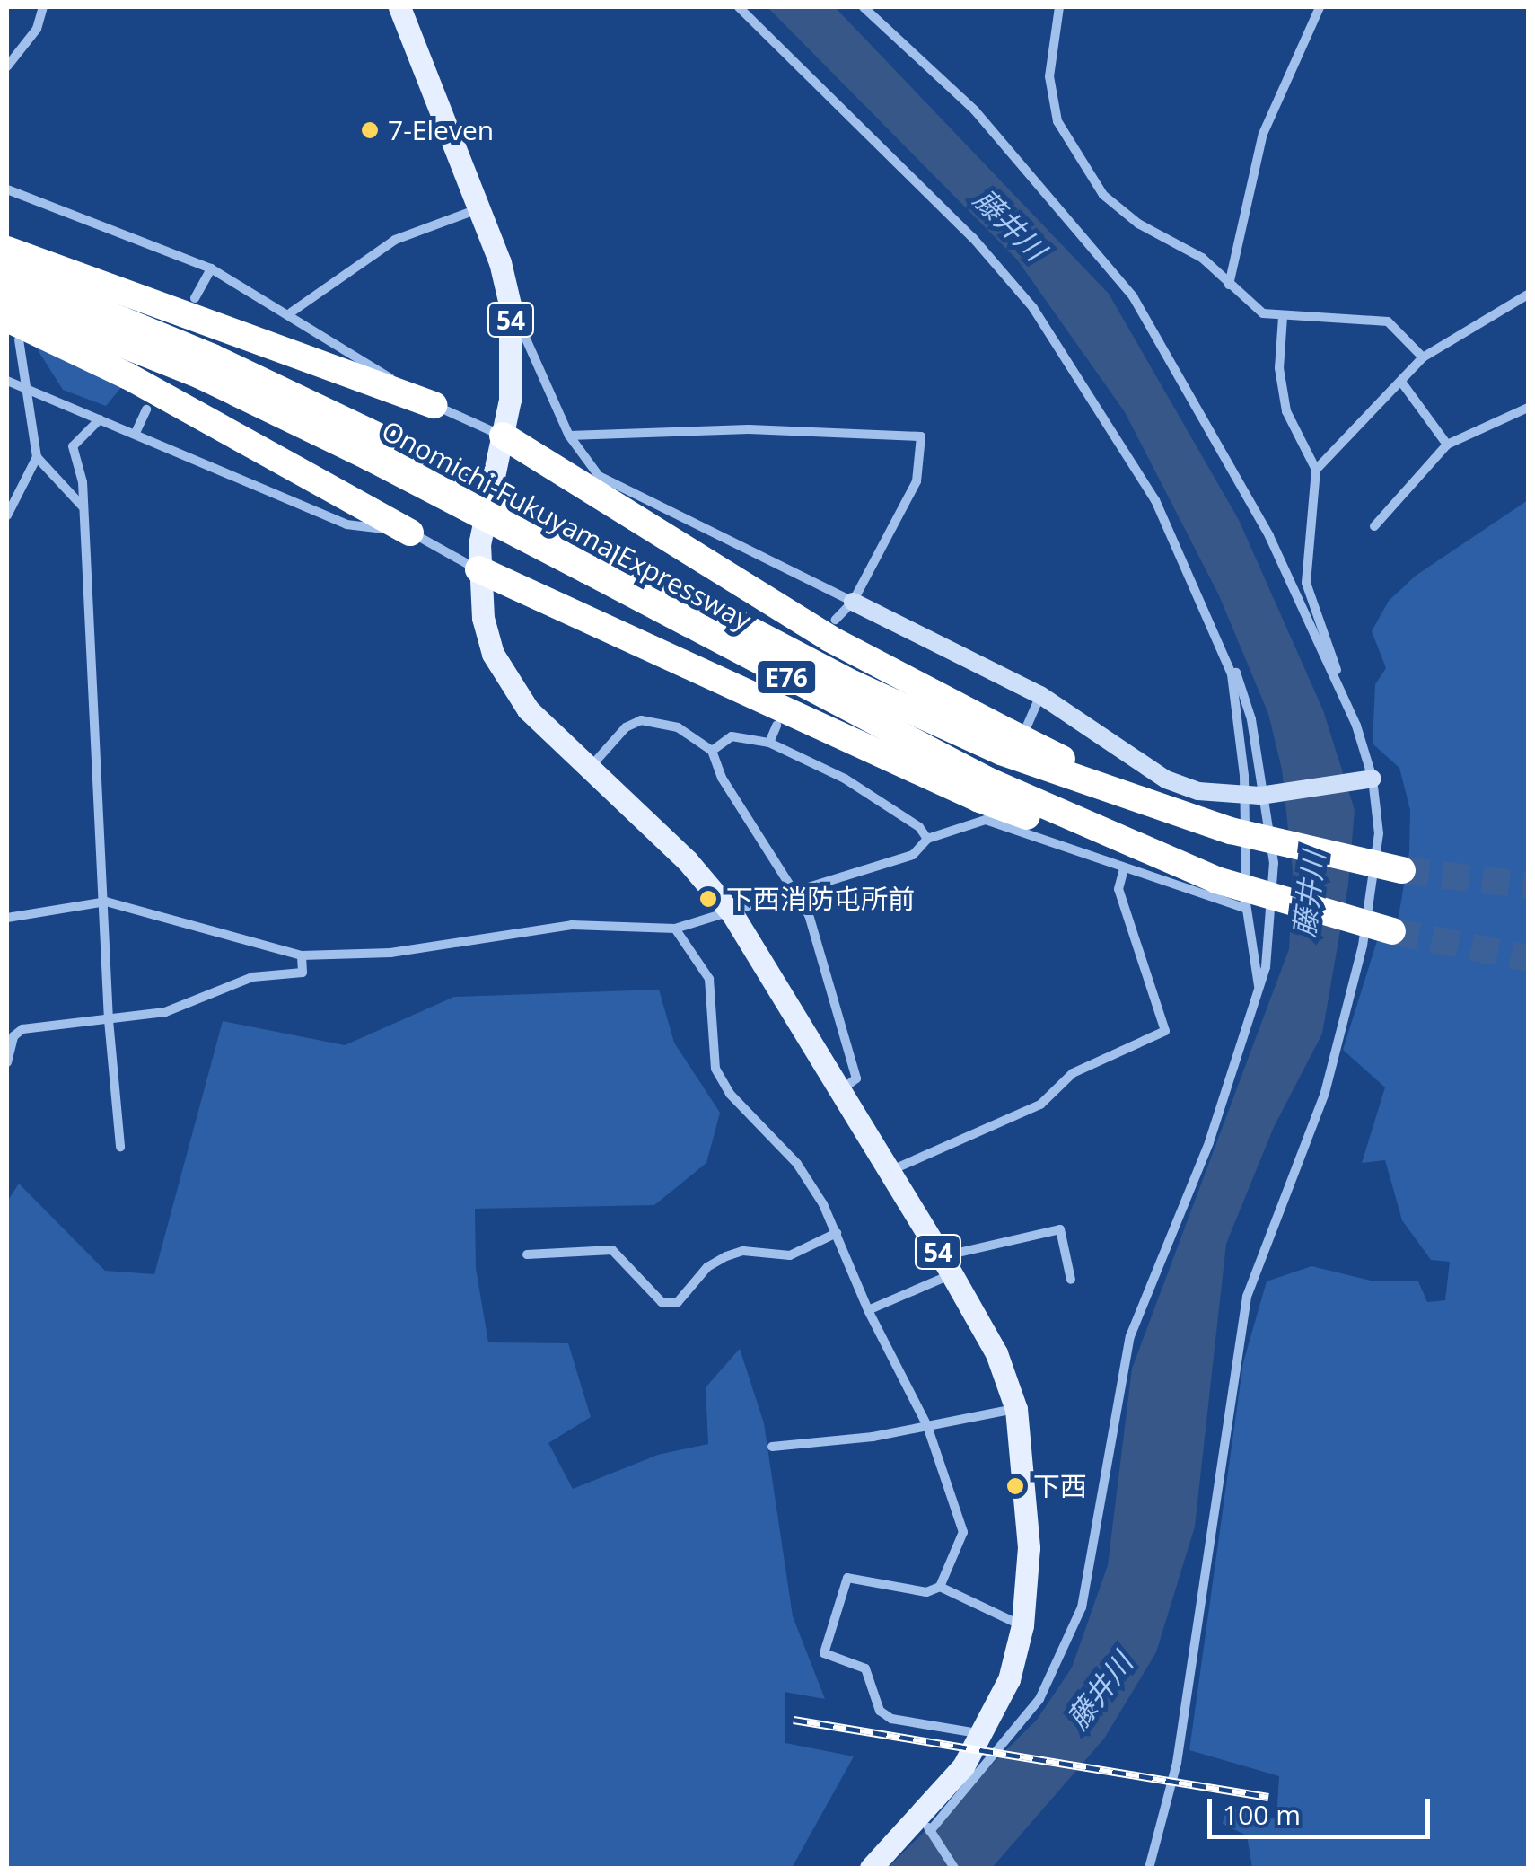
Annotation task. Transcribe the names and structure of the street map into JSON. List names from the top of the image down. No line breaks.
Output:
{"streets":{"highway":["Onomichi-Fukuyama Expressway","E76"],"main road":["54"]},"water":["藤井川"],"places":["7-Eleven","下西消防屯所前","下西"],"scale_bar":"100 m"}
